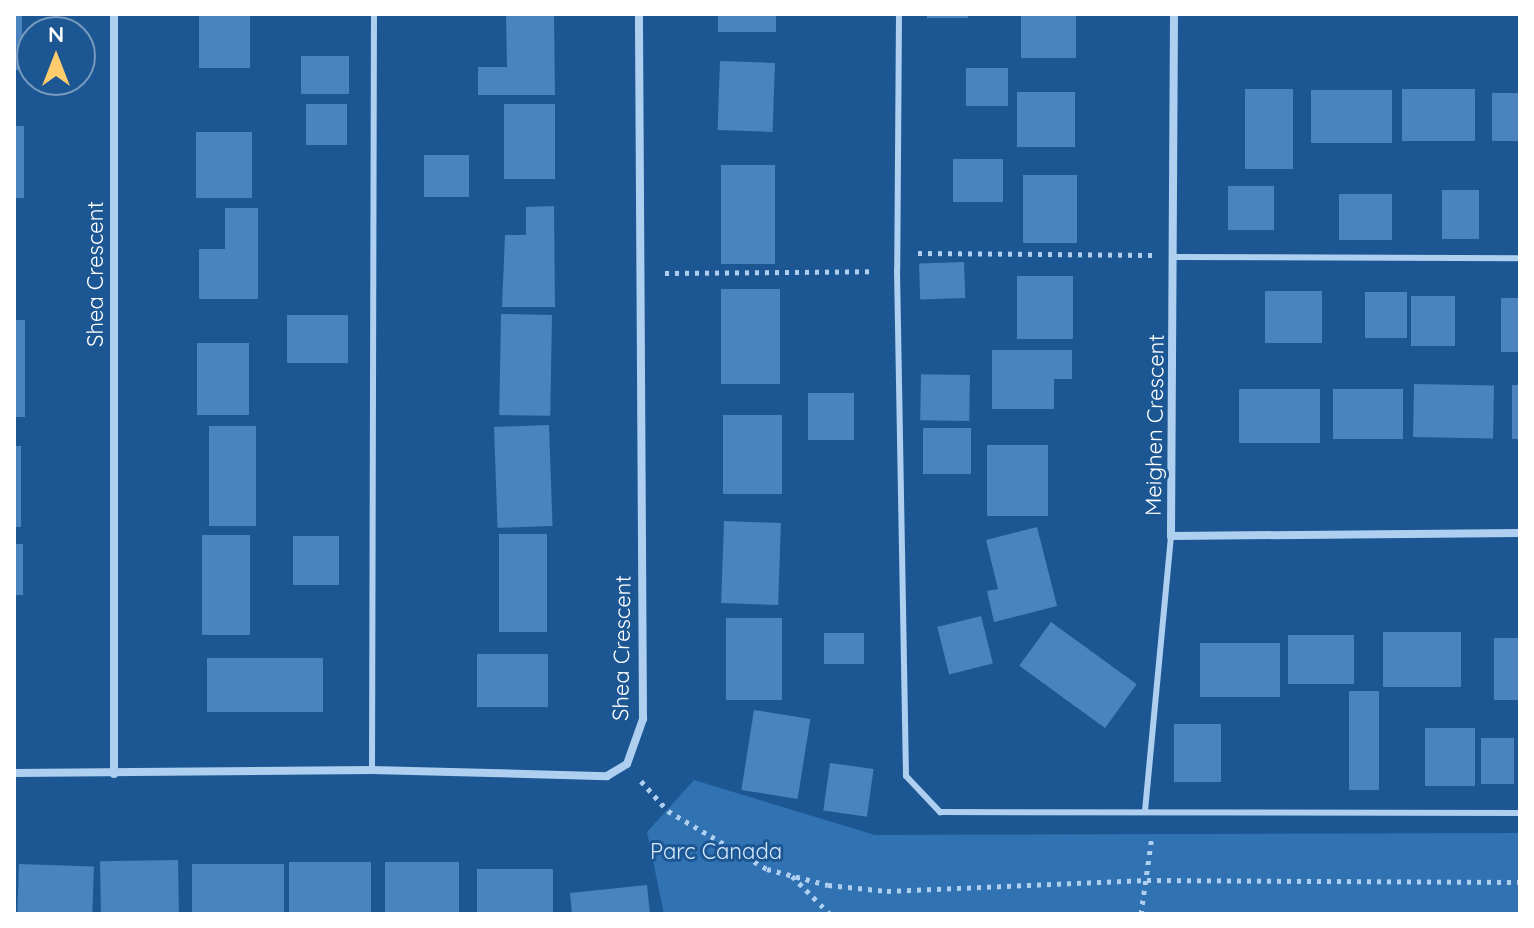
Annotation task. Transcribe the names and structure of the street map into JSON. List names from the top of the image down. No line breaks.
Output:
{"streets":{"street":["Shea Crescent","Meighen Crescent"]},"parks":["Parc Canada"],"north":"top"}
